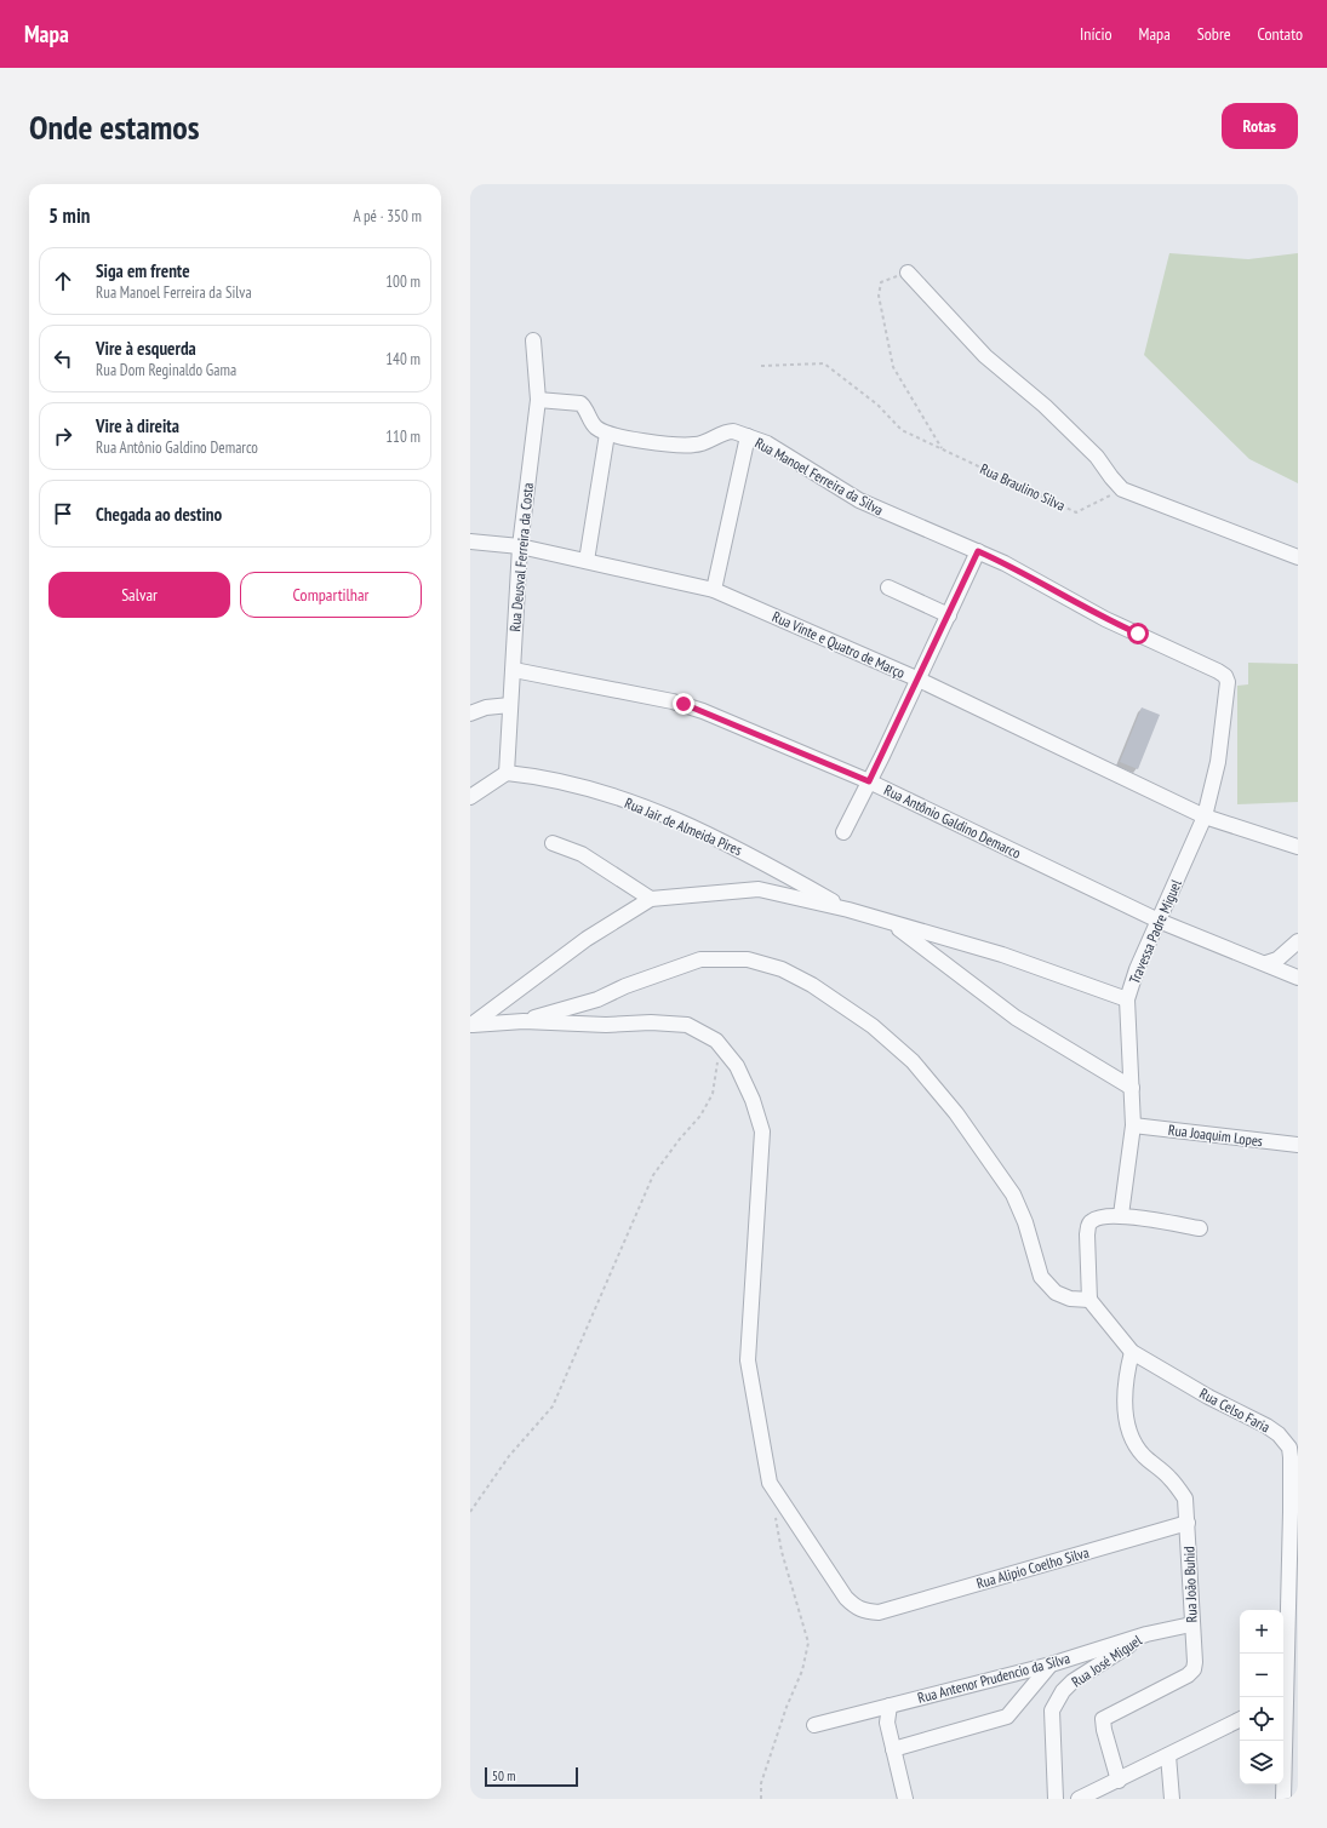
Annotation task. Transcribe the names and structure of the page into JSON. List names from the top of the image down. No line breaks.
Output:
{"streets":{"street":["Rua Manoel Ferreira da Silva","Rua Deusval Ferreira da Costa","Rua Vinte e Quatro de Março","Rua Antônio Galdino Demarco","Rua Jair de Almeida Pires","Travessa Padre Miguel","Rua Joaquim Lopes","Rua Celso Faria","Rua Alipio Coelho Silva","Rua João Buhid","Rua José Miguel","Rua Antenor Prudencio da Silva"],"path":["Rua Braulino Silva"]},"crossings":[["Rua Manoel Ferreira da Silva","Rua Vinte e Quatro de Março"],["Rua Manoel Ferreira da Silva","Travessa Padre Miguel"],["Rua Deusval Ferreira da Costa","Rua Vinte e Quatro de Março"],["Rua Deusval Ferreira da Costa","Rua Antônio Galdino Demarco"],["Rua Deusval Ferreira da Costa","Rua Jair de Almeida Pires"],["Rua Vinte e Quatro de Março","Travessa Padre Miguel"],["Rua Antônio Galdino Demarco","Travessa Padre Miguel"],["Travessa Padre Miguel","Rua Joaquim Lopes"],["Rua Celso Faria","Rua João Buhid"],["Rua Alipio Coelho Silva","Rua João Buhid"],["Rua João Buhid","Rua Antenor Prudencio da Silva"],["Rua José Miguel","Rua Antenor Prudencio da Silva"]],"scale_bar":"50 m","page":{"header":"Mapa","nav":["Início","Mapa","Sobre","Contato"],"buttons":["Rotas",["Salvar","Compartilhar"]],"title":"Onde estamos","heading":["5 min","A pé · 350 m"],"list":[["Siga em frente","Rua Manoel Ferreira da Silva","100 m"],["Vire à esquerda","Rua Dom Reginaldo Gama","140 m"],["Vire à direita","Rua Antônio Galdino Demarco","110 m"],"Chegada ao destino"],"map_buttons":["+","−"],"scale":"50 m"}}
